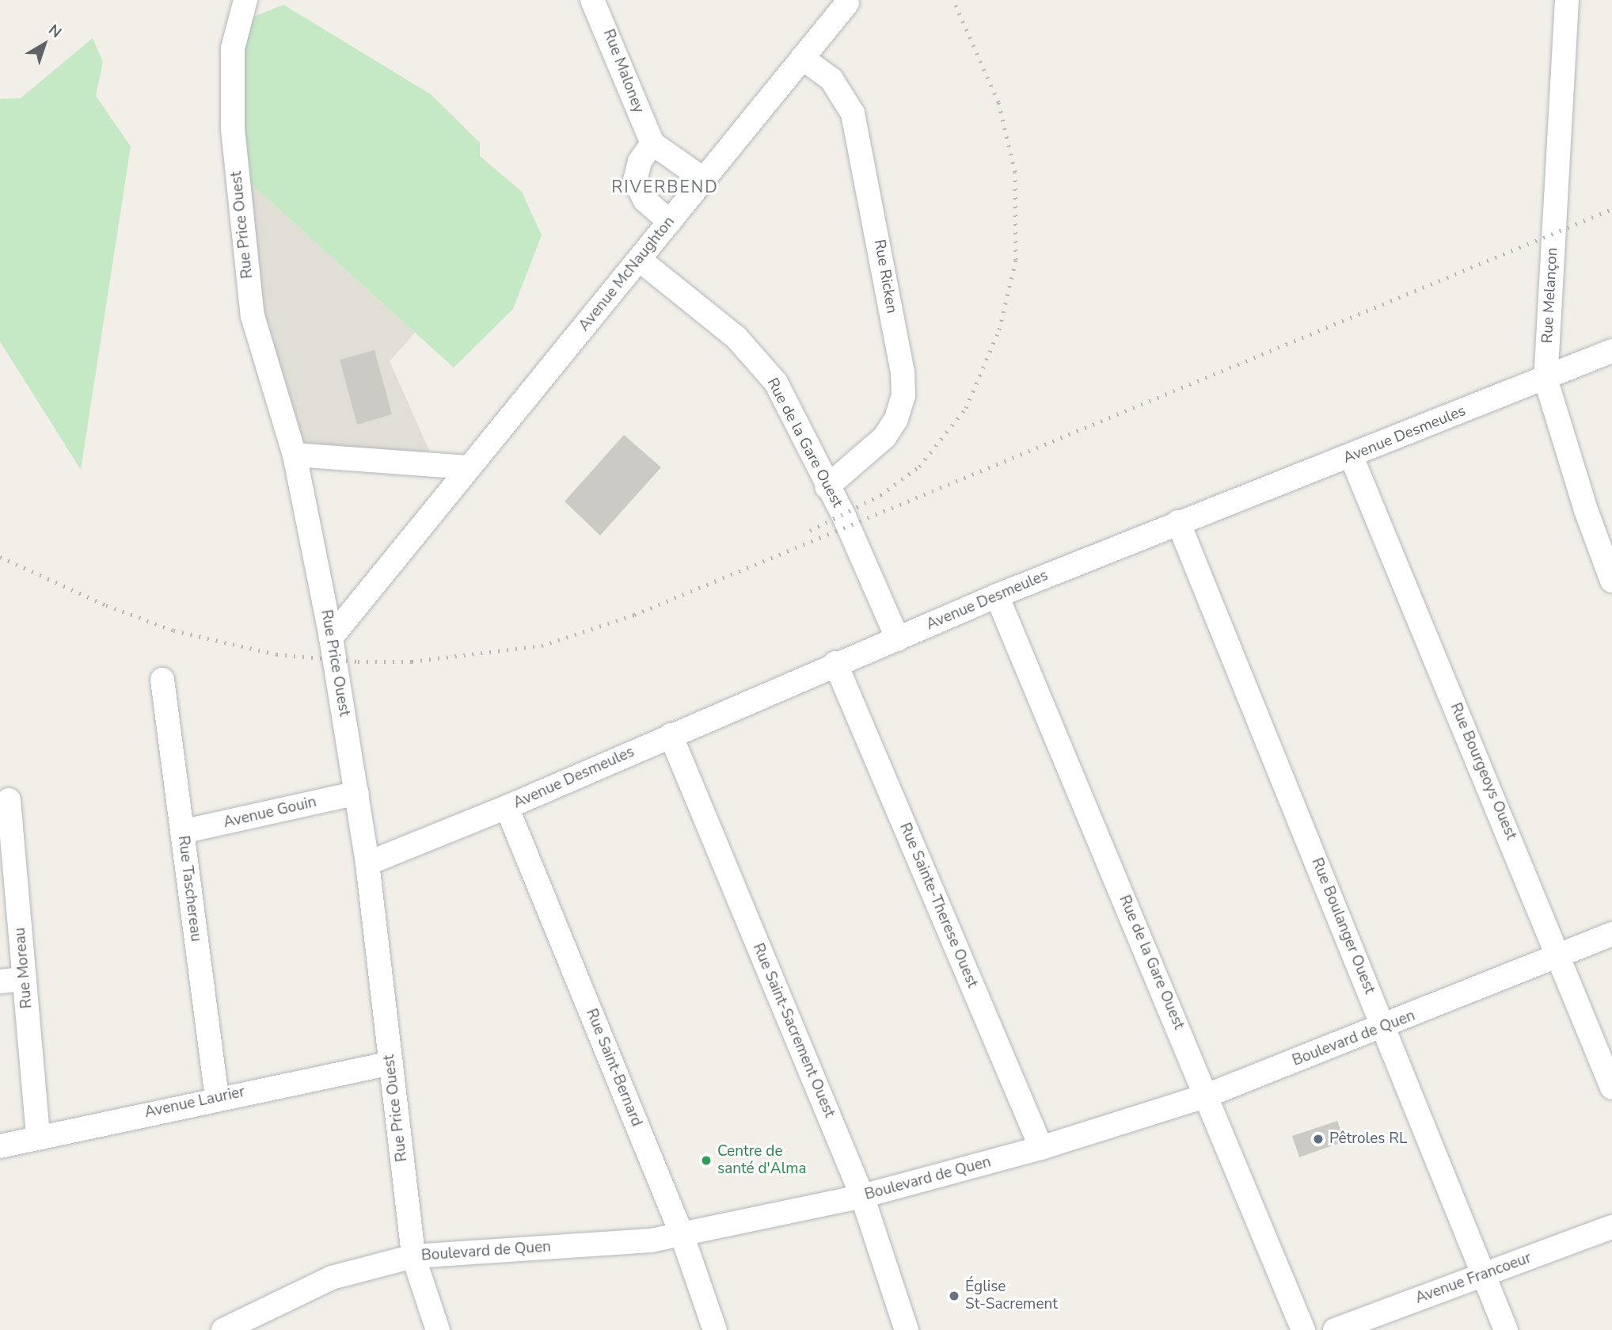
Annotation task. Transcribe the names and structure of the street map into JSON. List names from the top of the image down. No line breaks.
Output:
{"streets":{"street":["Rue Maloney","Rue Price Ouest","Avenue McNaughton","Rue Ricken","Rue Melançon","Avenue Desmeules","Rue de la Gare Ouest","Rue Bourgeoys Ouest","Avenue Gouin","Rue Taschereau","Rue Sainte-Therese Ouest","Rue Boulanger Ouest","Rue Moreau","Rue Saint-Sacrement Ouest","Boulevard de Quen","Rue Saint-Bernard","Avenue Laurier","Avenue Francoeur"]},"crossings":[["Rue Price Ouest","Avenue McNaughton"],["Rue Price Ouest","Avenue Desmeules"],["Rue Price Ouest","Avenue Gouin"],["Rue Price Ouest","Boulevard de Quen"],["Rue Price Ouest","Avenue Laurier"],["Avenue McNaughton","Rue Ricken"],["Avenue McNaughton","Rue de la Gare Ouest"],["Rue Ricken","Rue de la Gare Ouest"],["Rue Melançon","Avenue Desmeules"],["Avenue Desmeules","Rue de la Gare Ouest"],["Avenue Desmeules","Rue Bourgeoys Ouest"],["Avenue Desmeules","Rue Sainte-Therese Ouest"],["Avenue Desmeules","Rue Boulanger Ouest"],["Avenue Desmeules","Rue Saint-Sacrement Ouest"],["Avenue Desmeules","Rue Saint-Bernard"],["Rue de la Gare Ouest","Boulevard de Quen"],["Rue Bourgeoys Ouest","Boulevard de Quen"],["Avenue Gouin","Rue Taschereau"],["Rue Taschereau","Avenue Laurier"],["Rue Sainte-Therese Ouest","Boulevard de Quen"],["Rue Boulanger Ouest","Boulevard de Quen"],["Rue Boulanger Ouest","Avenue Francoeur"],["Rue Moreau","Avenue Laurier"],["Rue Saint-Sacrement Ouest","Boulevard de Quen"],["Boulevard de Quen","Rue Saint-Bernard"]],"districts":["RIVERBEND"],"places":["Pêtroles RL","Centre de santé d'Alma","Église St-Sacrement"],"north":"top right"}
